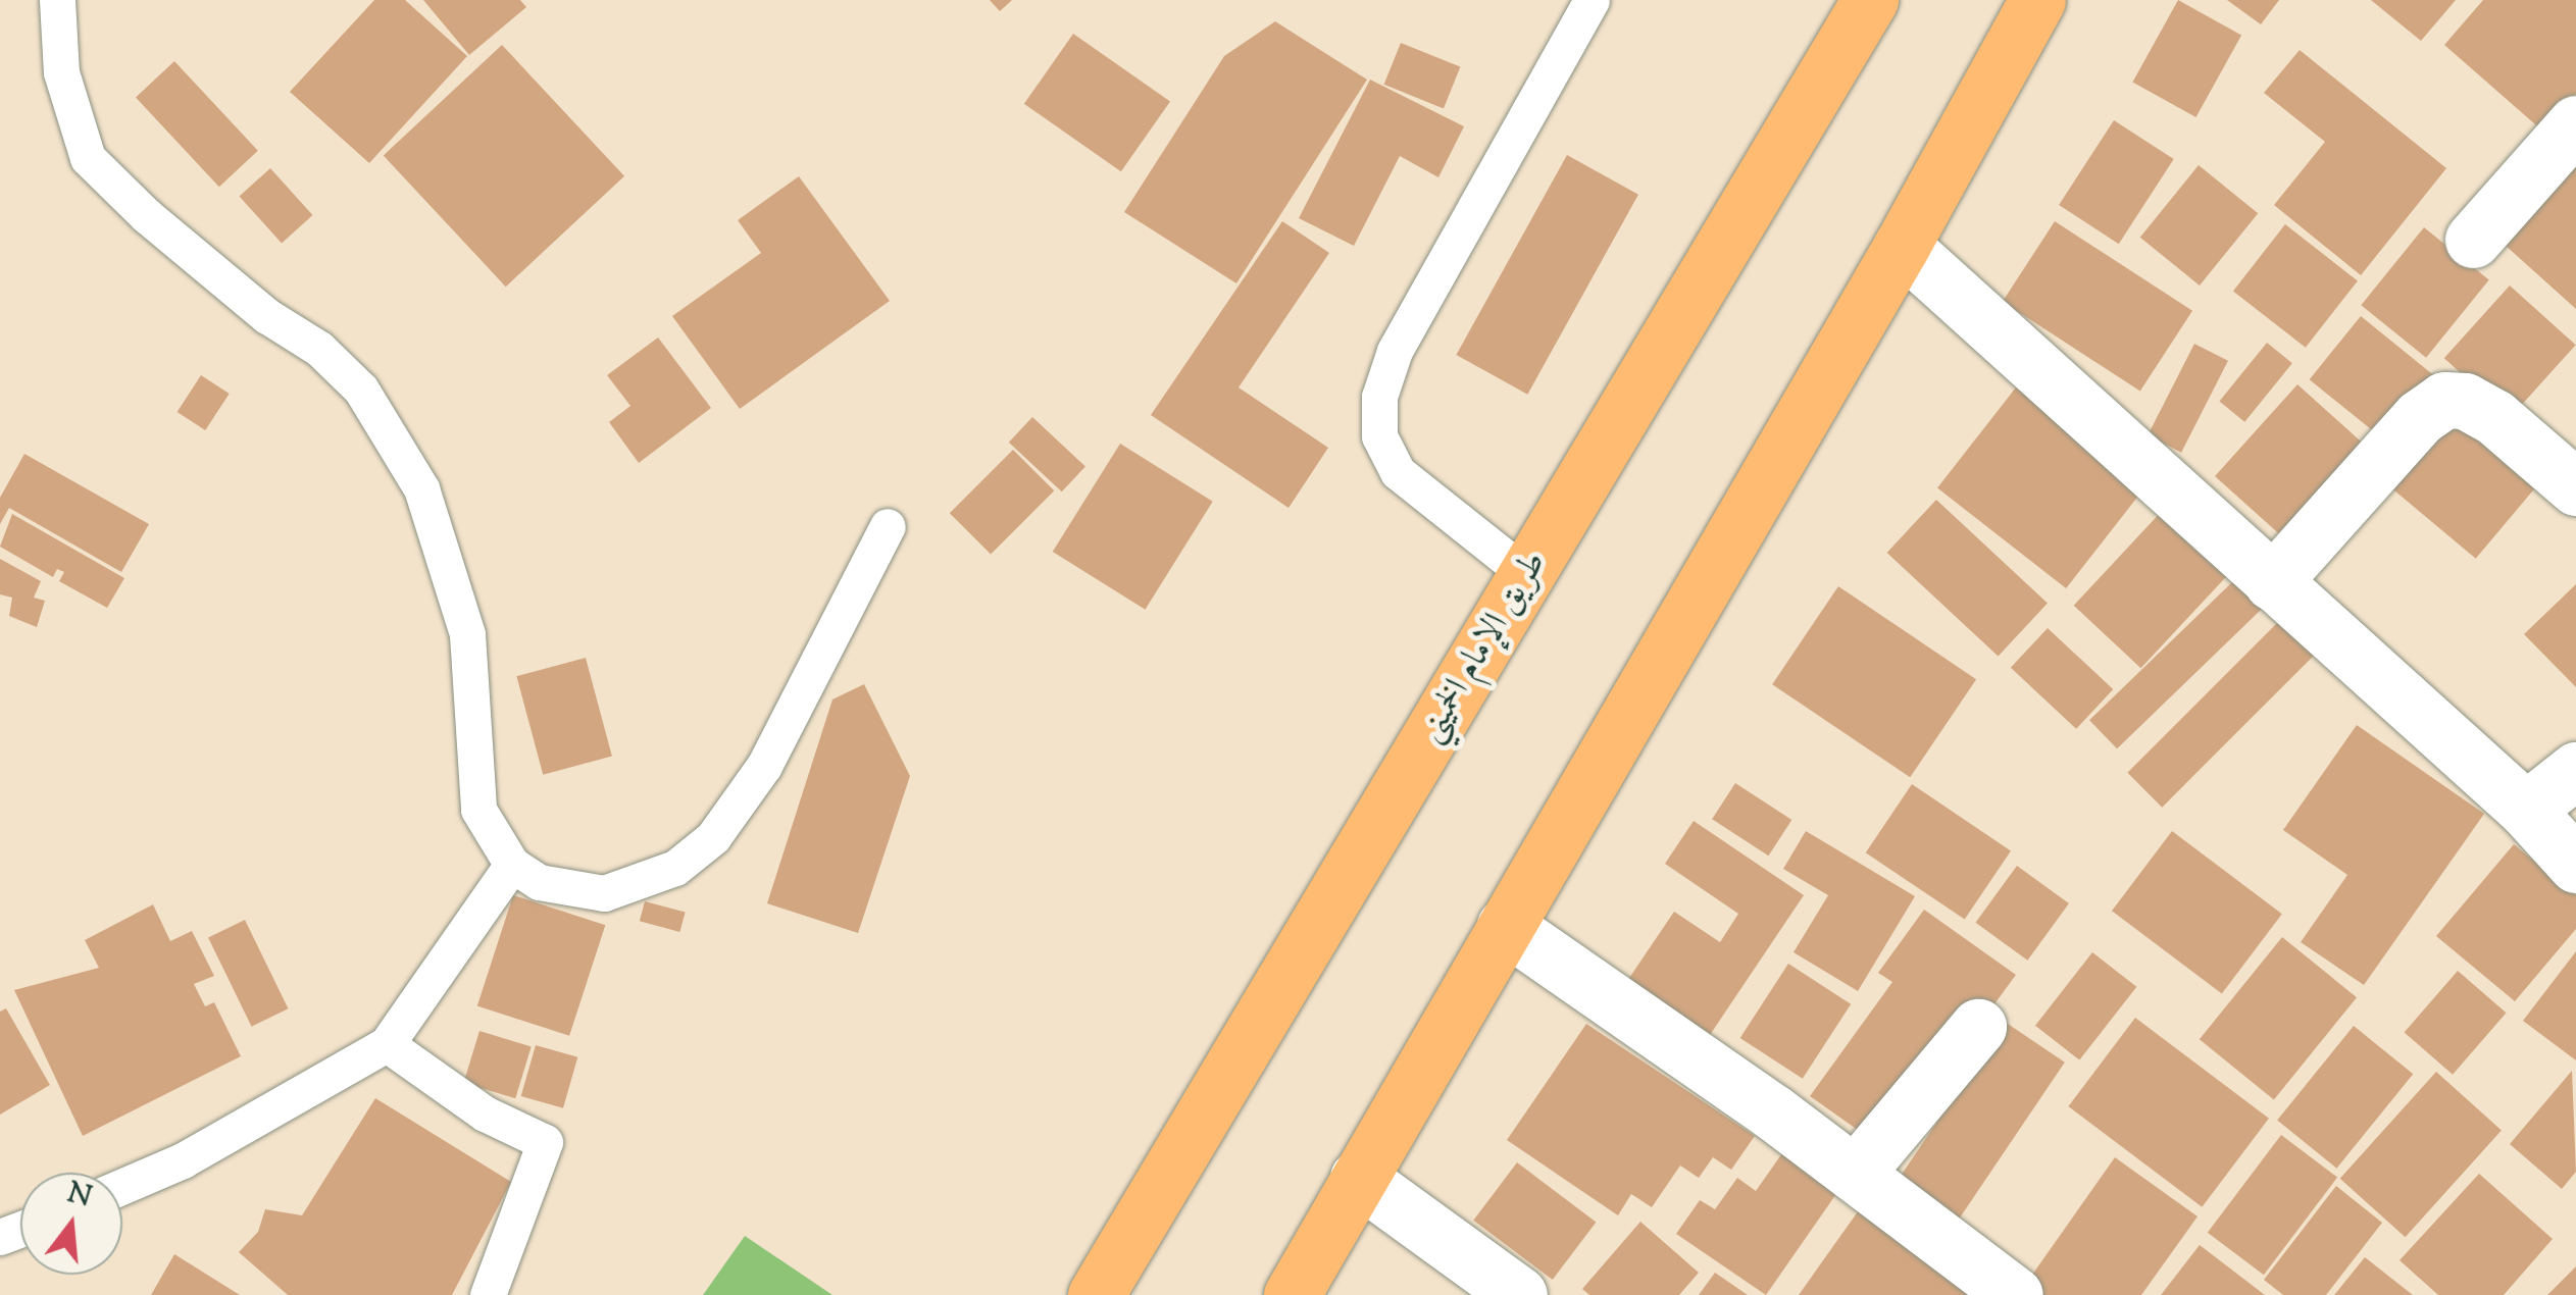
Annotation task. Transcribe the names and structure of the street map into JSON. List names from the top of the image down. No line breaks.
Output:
{"streets":{"highway":["طريق الإمام الخميني"]},"north":"top"}
